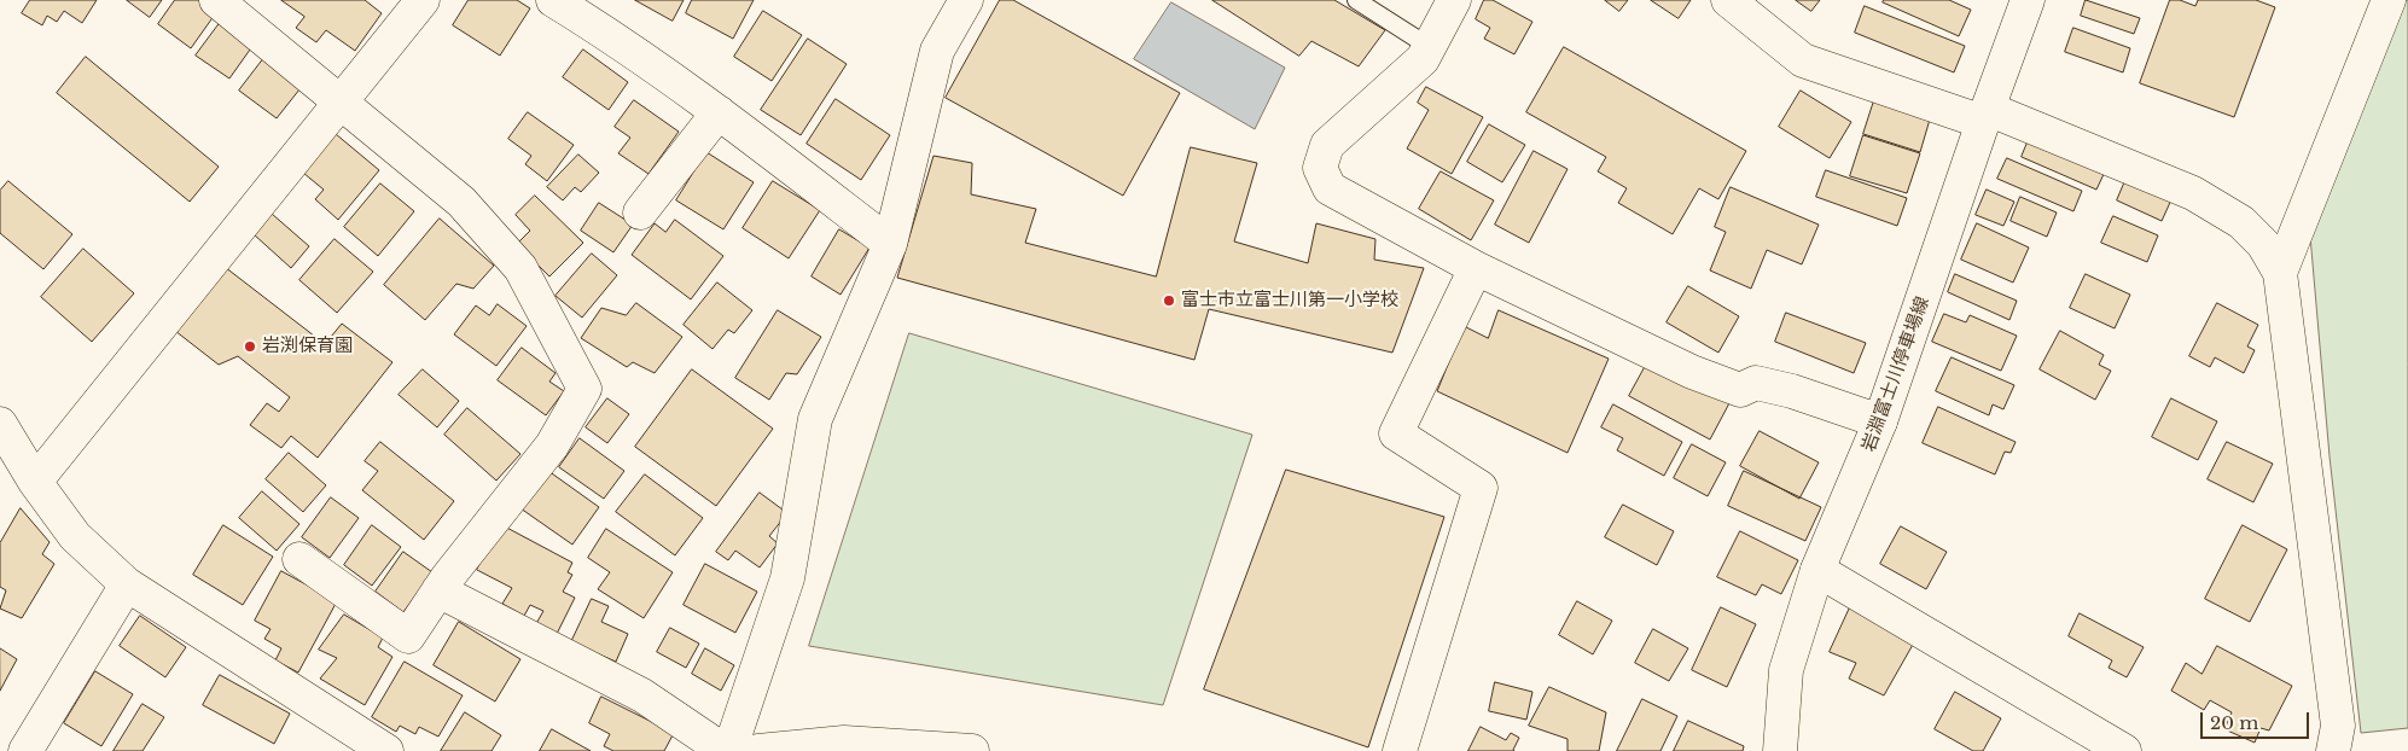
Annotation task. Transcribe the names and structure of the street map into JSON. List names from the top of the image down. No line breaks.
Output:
{"streets":{"street":["岩淵富士川停車場線"]},"places":["富士市立富士川第一小学校","岩渕保育園"],"scale_bar":"20 m"}
